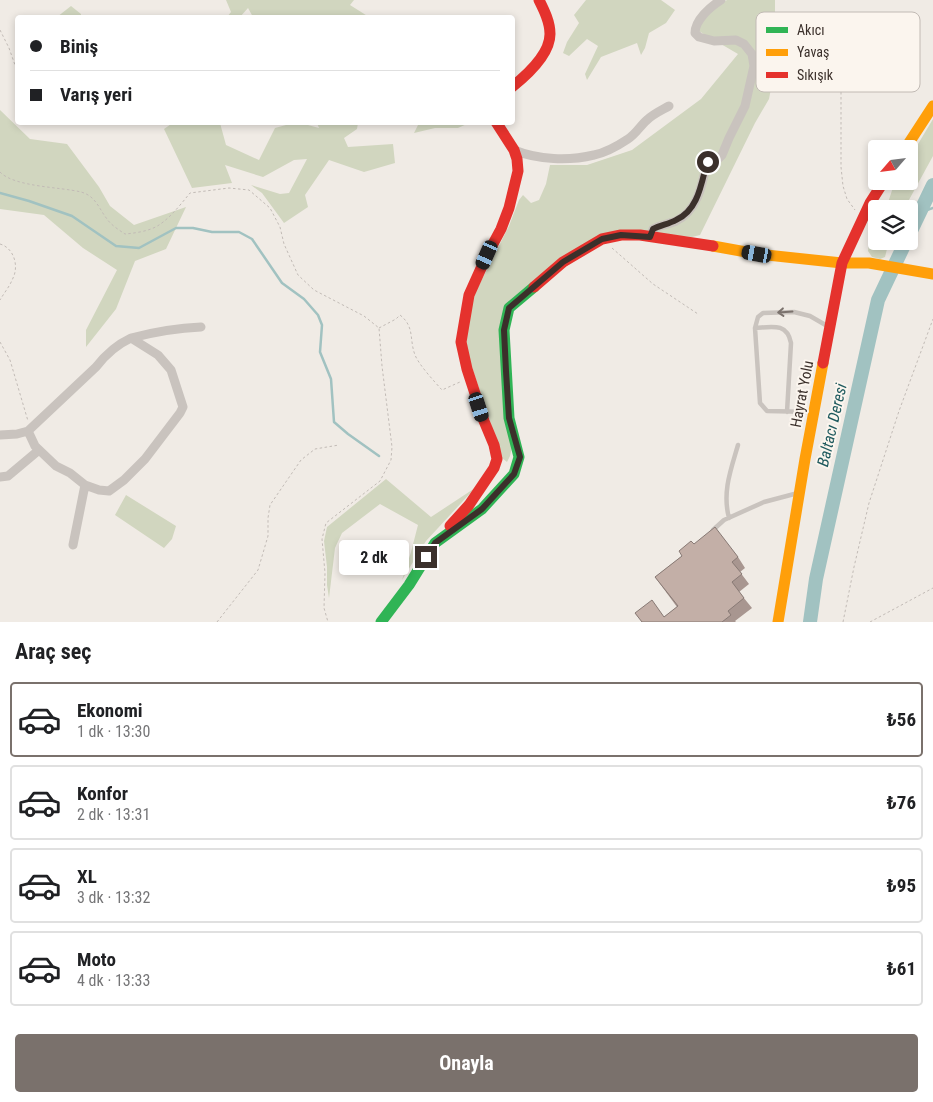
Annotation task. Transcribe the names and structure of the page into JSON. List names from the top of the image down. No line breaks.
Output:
{"streets":{"street":["Hayrat Yolu"]},"water":["Baltacı Deresi"],"legend":["Akıcı","Yavaş","Sıkışık"],"north":"bottom left","page":{"banner":["Biniş","Varış yeri"],"bubble":"2 dk","heading":"Araç seç","list":[{"name":"Ekonomi","note":"1 dk · 13:30","value":"₺56"},{"name":"Konfor","note":"2 dk · 13:31","value":"₺76"},{"name":"XL","note":"3 dk · 13:32","value":"₺95"},{"name":"Moto","note":"4 dk · 13:33","value":"₺61"}],"buttons":"Onayla"}}
